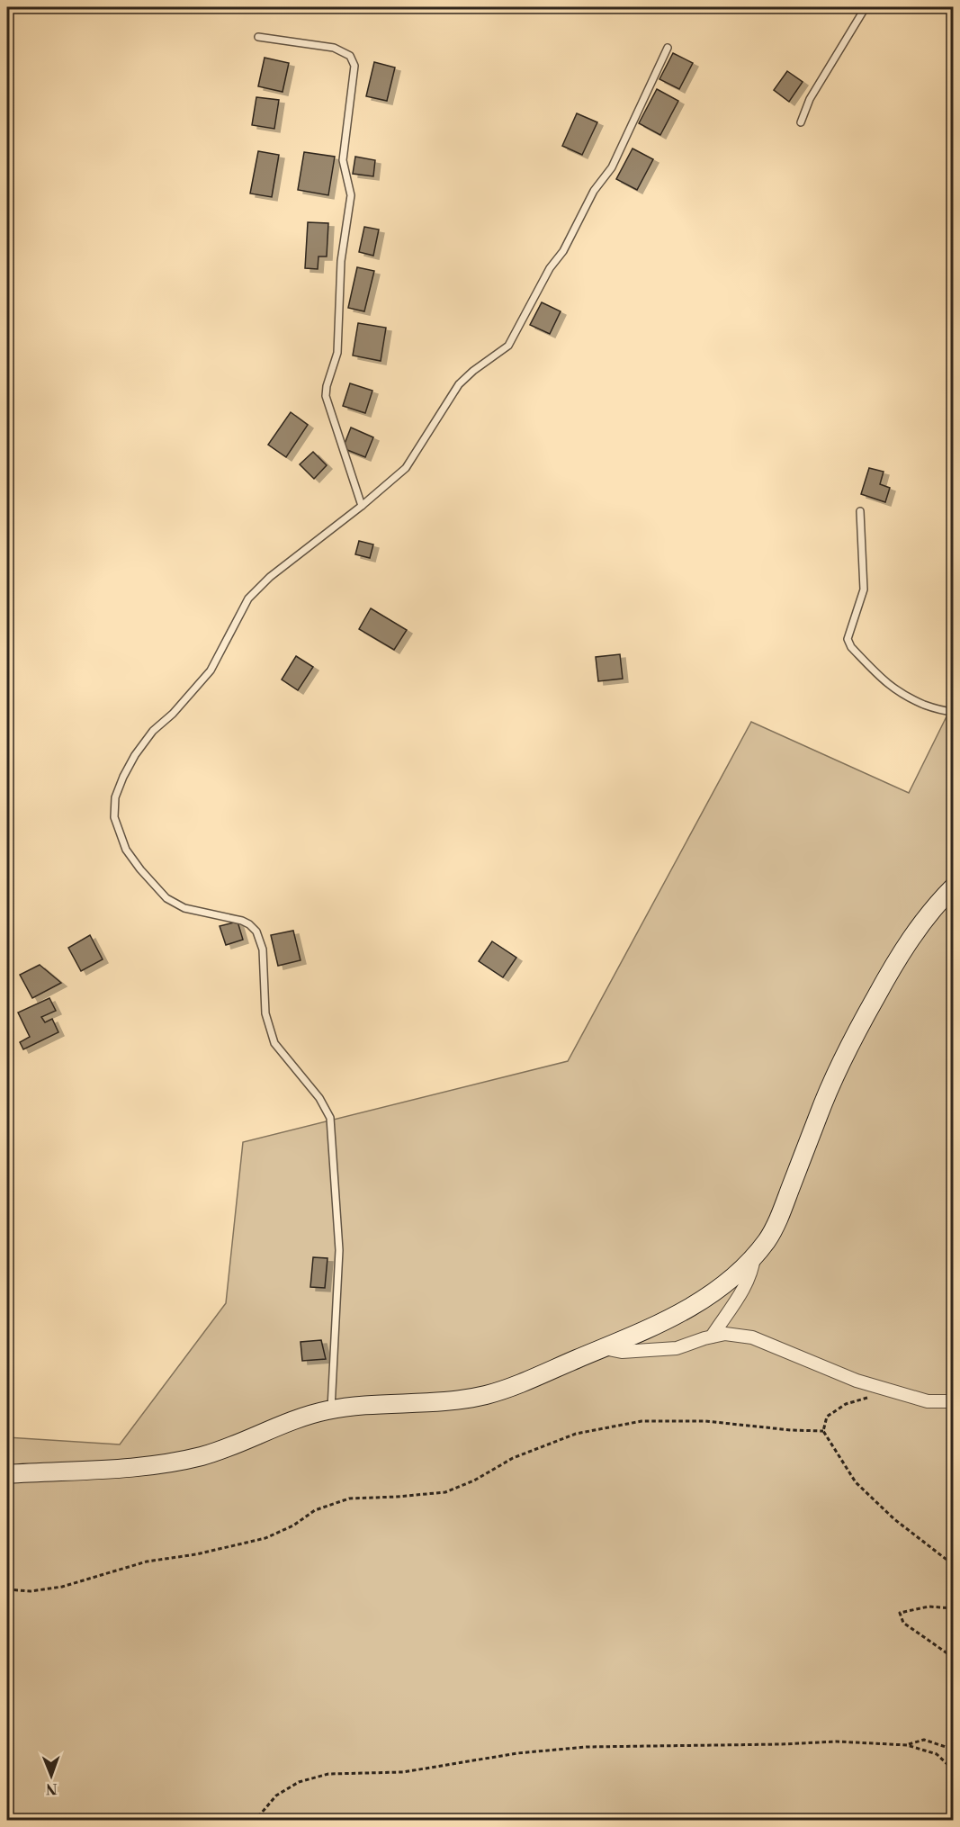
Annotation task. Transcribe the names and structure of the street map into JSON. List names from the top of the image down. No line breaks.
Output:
{"north":"bottom"}
